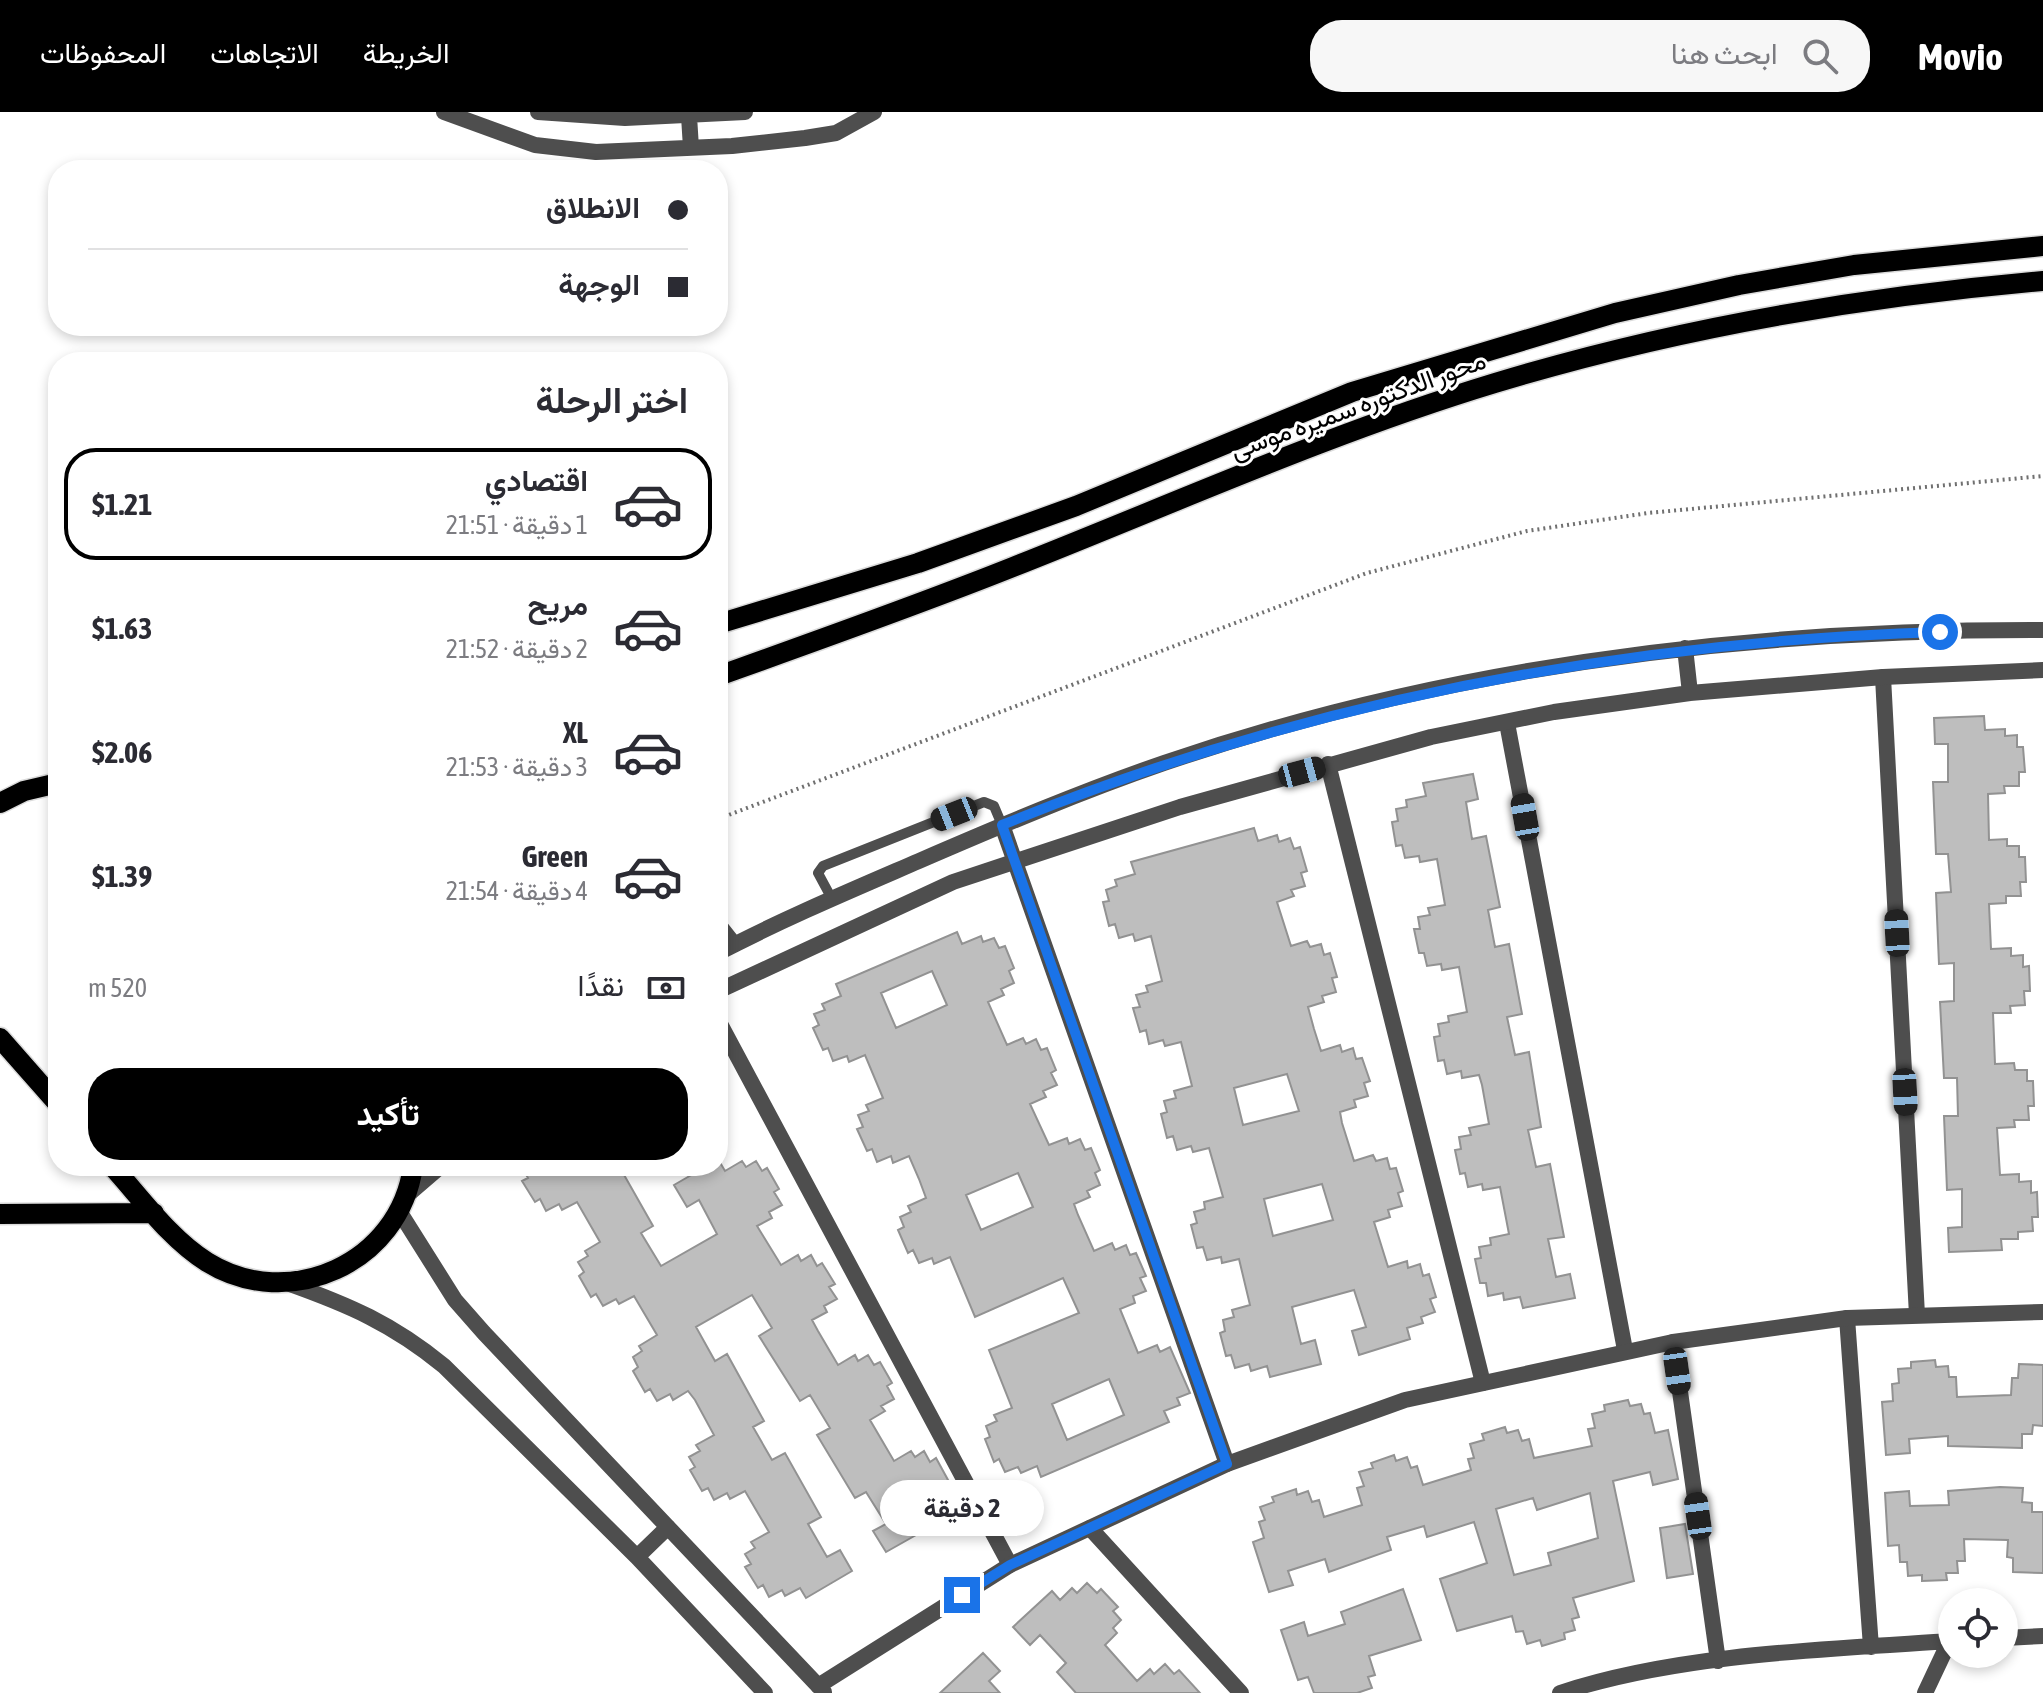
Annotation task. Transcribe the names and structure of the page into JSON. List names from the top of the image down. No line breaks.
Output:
{"streets":{"main road":["محور الدكتوره سميره موسى"]},"page":{"header":"Movio","search":"ابحث هنا","nav":["الخريطة","الاتجاهات","المحفوظات"],"banner":["الانطلاق","الوجهة"],"heading":"اختر الرحلة","list":[{"name":"اقتصادي","note":"1 دقيقة · 21:51","value":"$1.21"},{"name":"مريح","note":"2 دقيقة · 21:52","value":"$1.63"},{"name":"XL","note":"3 دقيقة · 21:53","value":"$2.06"},{"name":"Green","note":"4 دقيقة · 21:54","value":"$1.39"}],"pay":["نقدًا","520 m"],"buttons":"تأكيد","bubble":"2 دقيقة"}}
